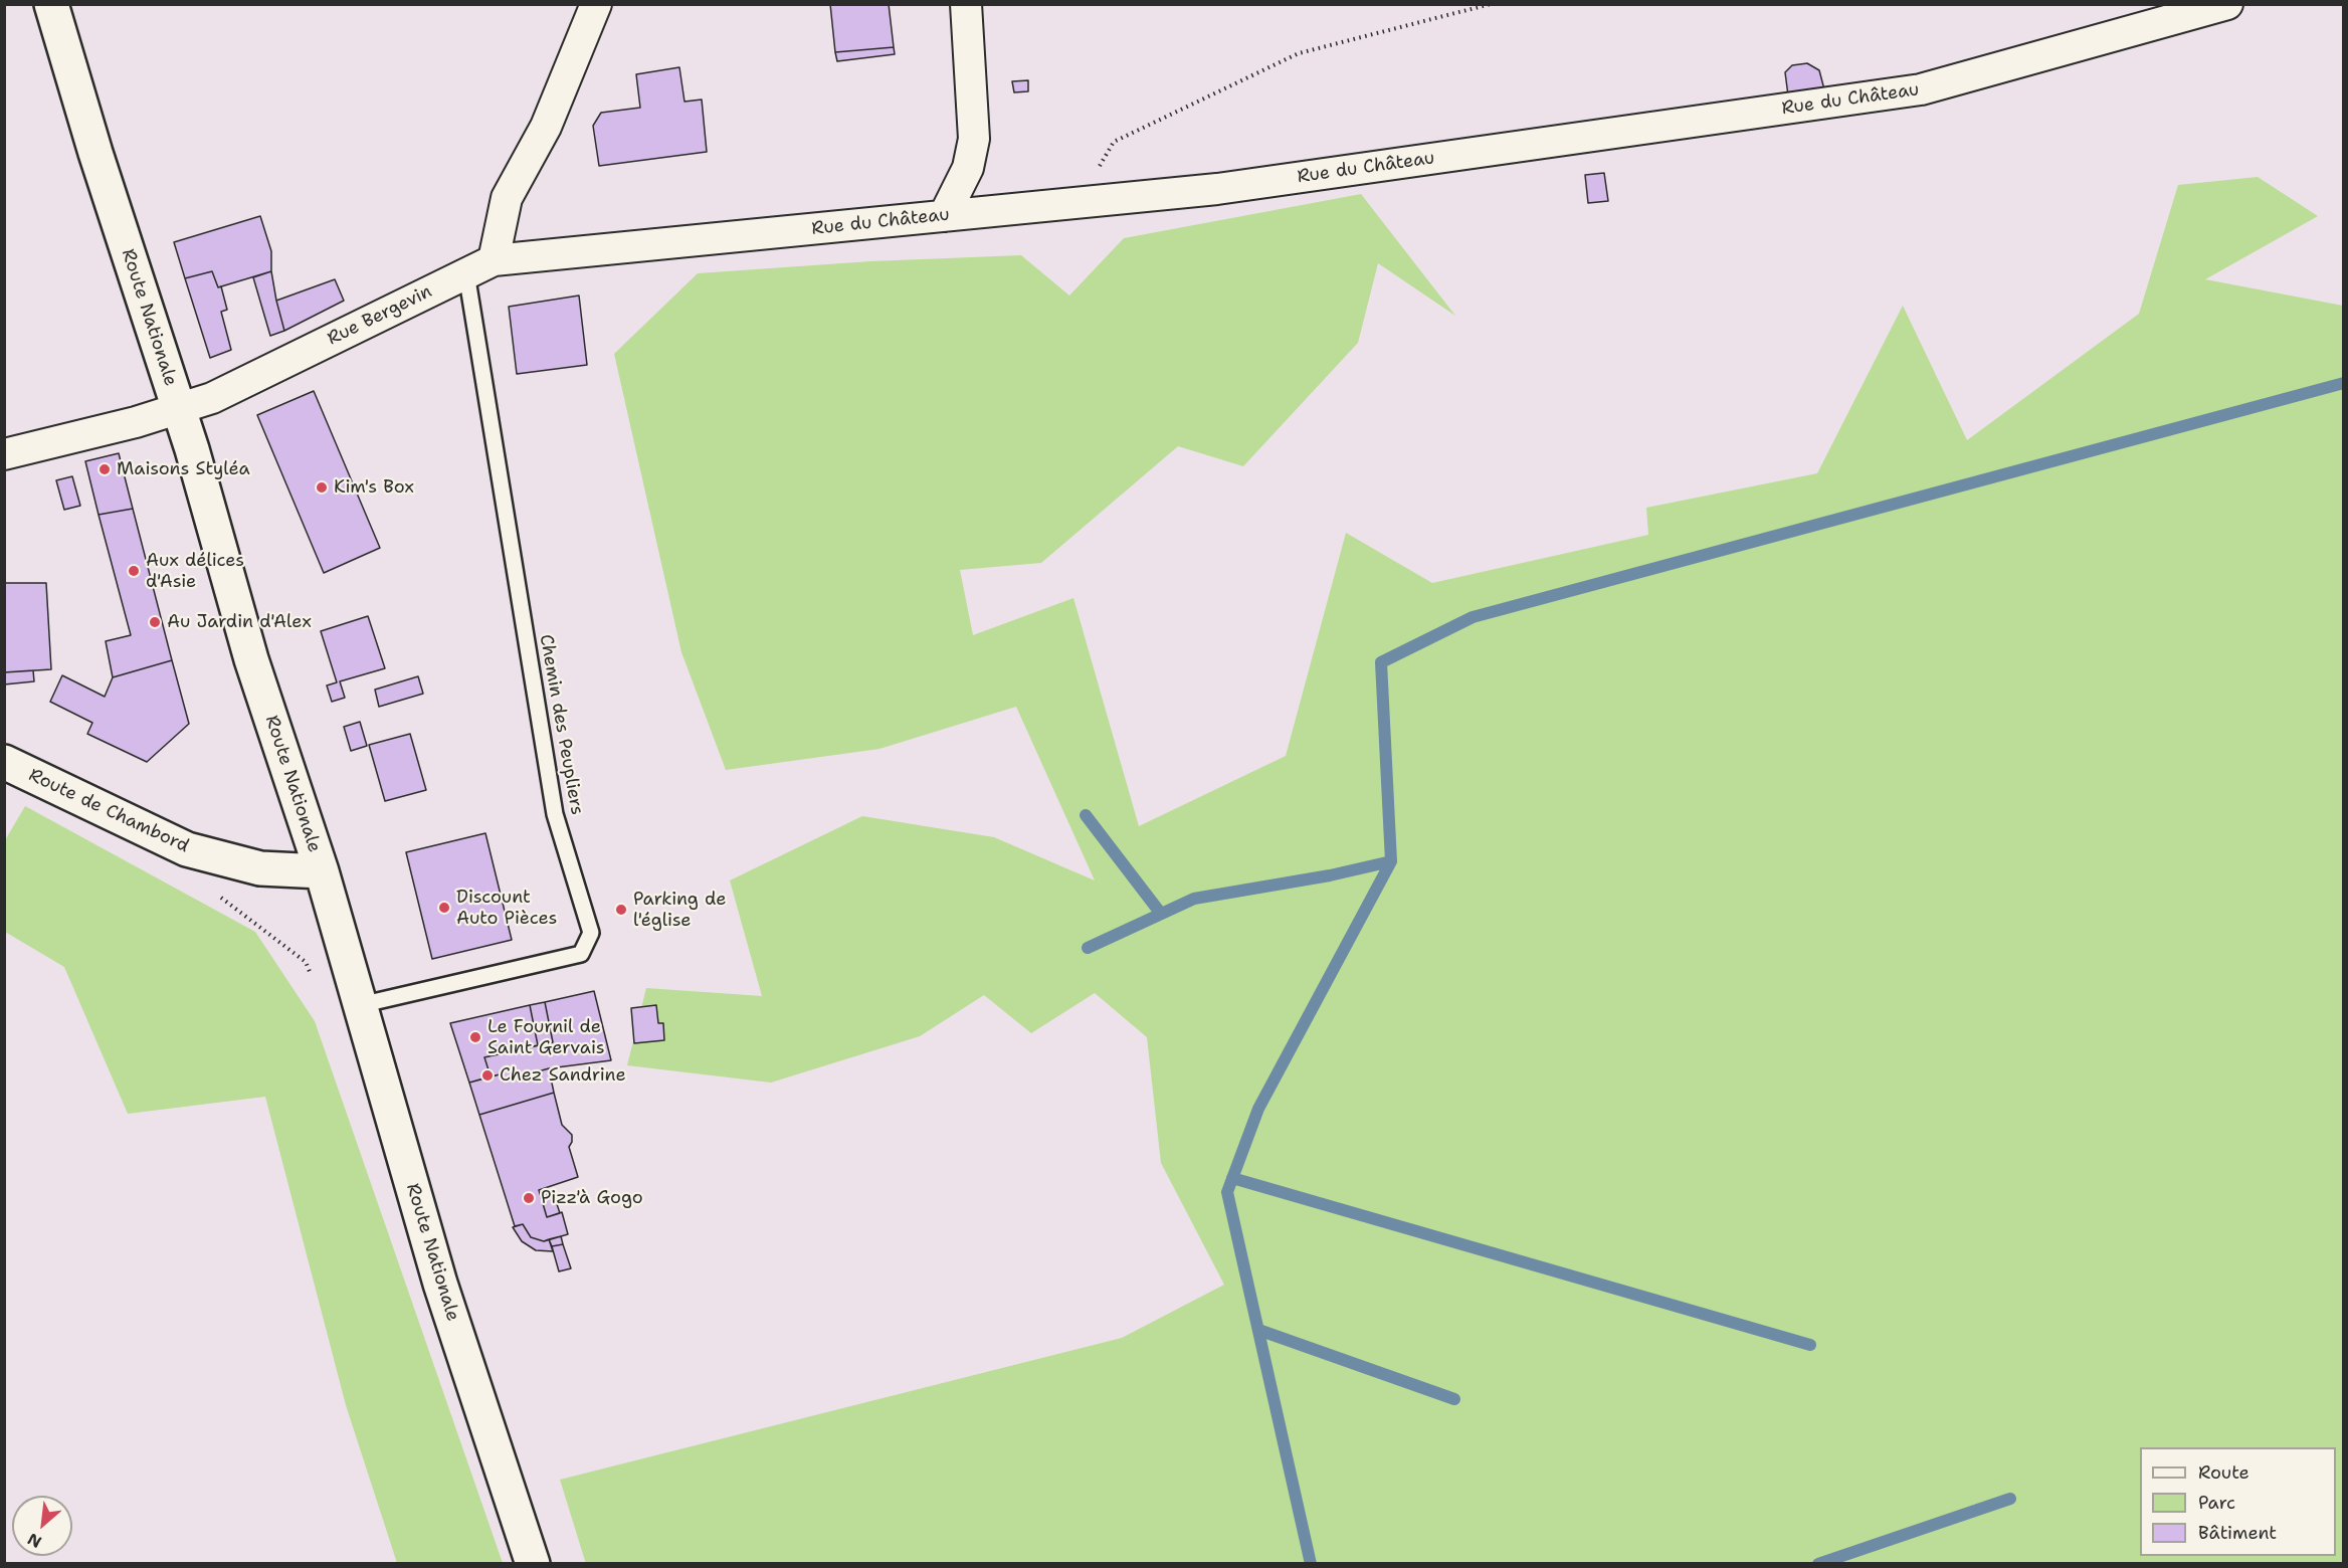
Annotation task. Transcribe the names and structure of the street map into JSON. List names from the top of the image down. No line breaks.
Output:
{"streets":{"main road":["Route Nationale","Route de Chambord"],"street":["Rue du Château","Rue Bergevin"],"lane":["Chemin des Peupliers"]},"crossings":[["Rue du Château","Rue Bergevin"],["Rue Bergevin","Route Nationale"],["Rue Bergevin","Chemin des Peupliers"],["Route Nationale","Chemin des Peupliers"],["Route Nationale","Route de Chambord"]],"places":["Maisons Styléa","Kim's Box","Aux délices d'Asie","Au Jardin d'Alex","Discount Auto Pièces","Parking de l'église","Le Fournil de Saint Gervais","Chez Sandrine","Pizz'à Gogo"],"legend":["Route","Parc","Bâtiment"],"north":"bottom left"}
